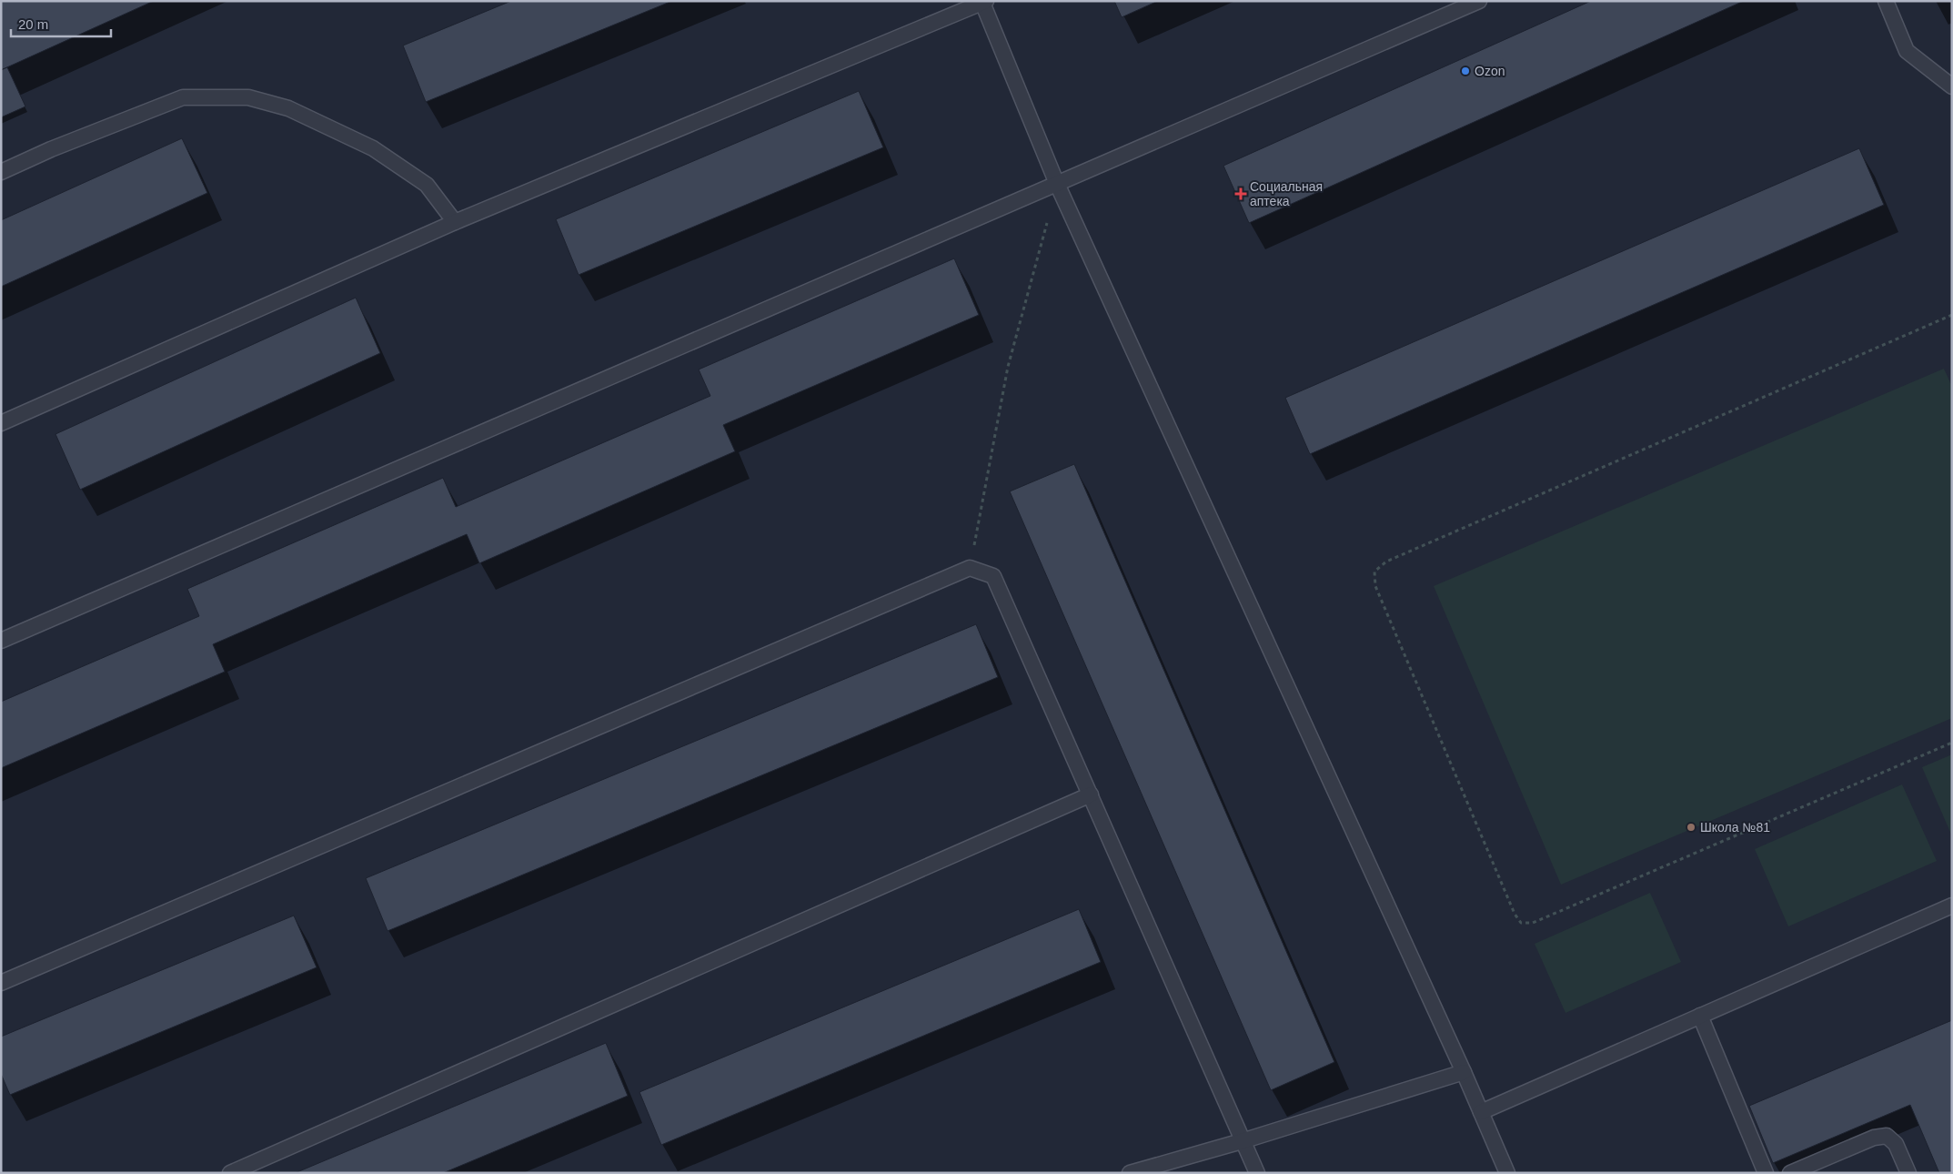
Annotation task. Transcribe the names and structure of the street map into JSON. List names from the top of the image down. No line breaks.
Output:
{"places":{"other":["Ozon","Школа №81"],"health":["Социальная аптека"]},"scale_bar":"20 m"}
